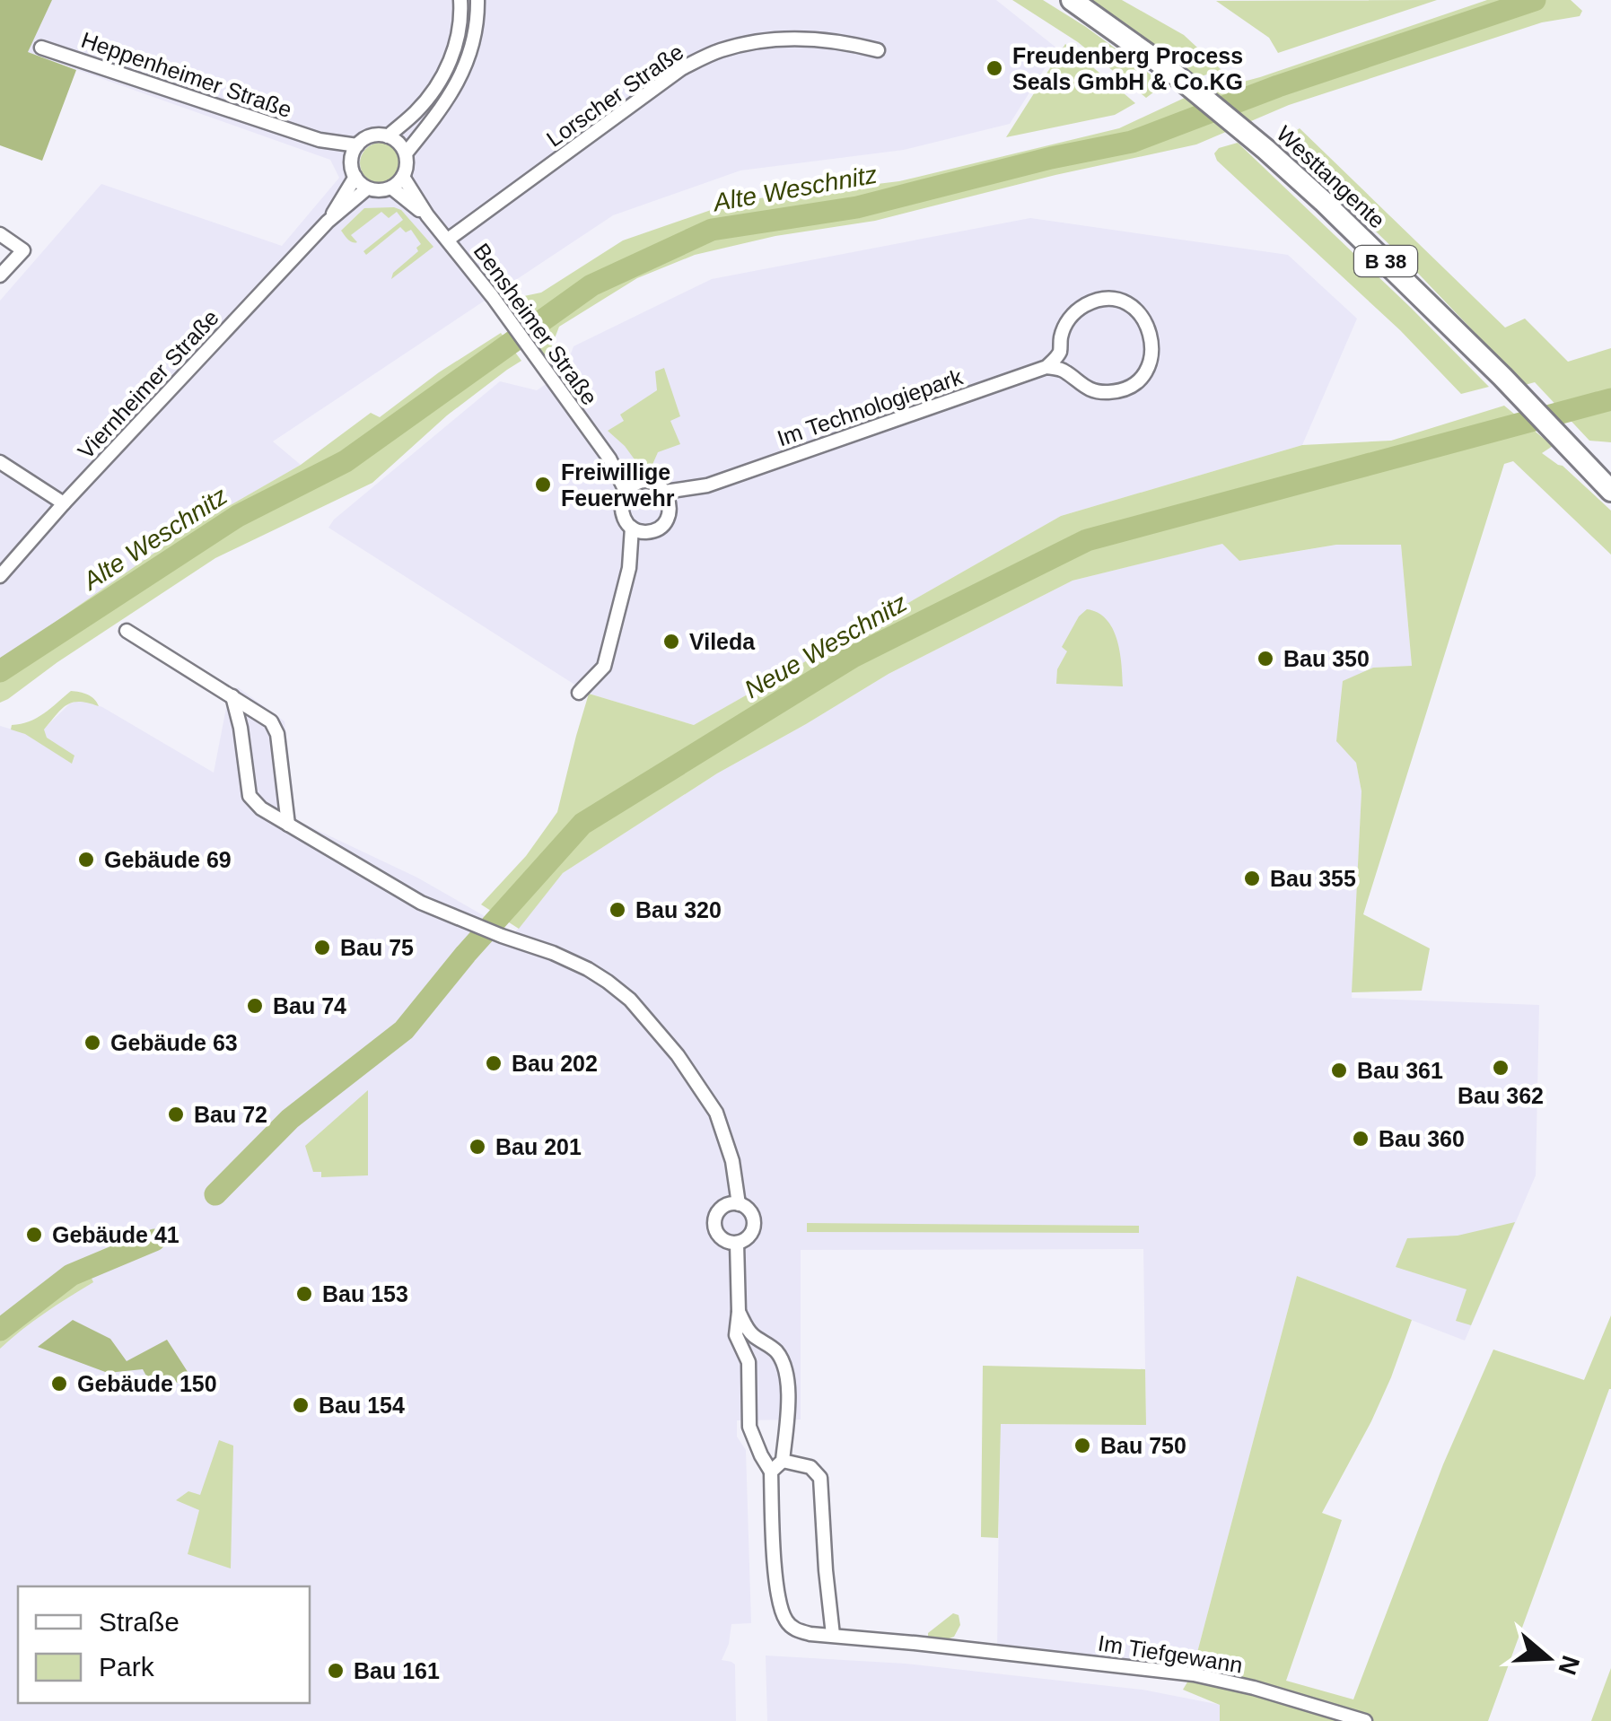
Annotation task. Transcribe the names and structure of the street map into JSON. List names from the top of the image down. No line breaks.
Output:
{"streets":{"main road":["Westtangente","B 38"],"street":["Heppenheimer Straße","Lorscher Straße","Bensheimer Straße","Viernheimer Straße","Im Technologiepark","Im Tiefgewann"]},"crossings":[["Heppenheimer Straße","Bensheimer Straße"],["Heppenheimer Straße","Viernheimer Straße"],["Lorscher Straße","Bensheimer Straße"],["Bensheimer Straße","Viernheimer Straße"],["Bensheimer Straße","Im Technologiepark"]],"water":["Alte Weschnitz","Neue Weschnitz"],"places":["Freudenberg Process Seals GmbH & Co.KG","Freiwillige Feuerwehr","Vileda","Bau 350","Gebäude 69","Bau 355","Bau 320","Bau 75","Bau 74","Gebäude 63","Bau 202","Bau 362","Bau 361","Bau 72","Bau 360","Bau 201","Gebäude 41","Bau 153","Gebäude 150","Bau 154","Bau 750","Bau 161"],"legend":["Straße","Park"],"north":"right"}
